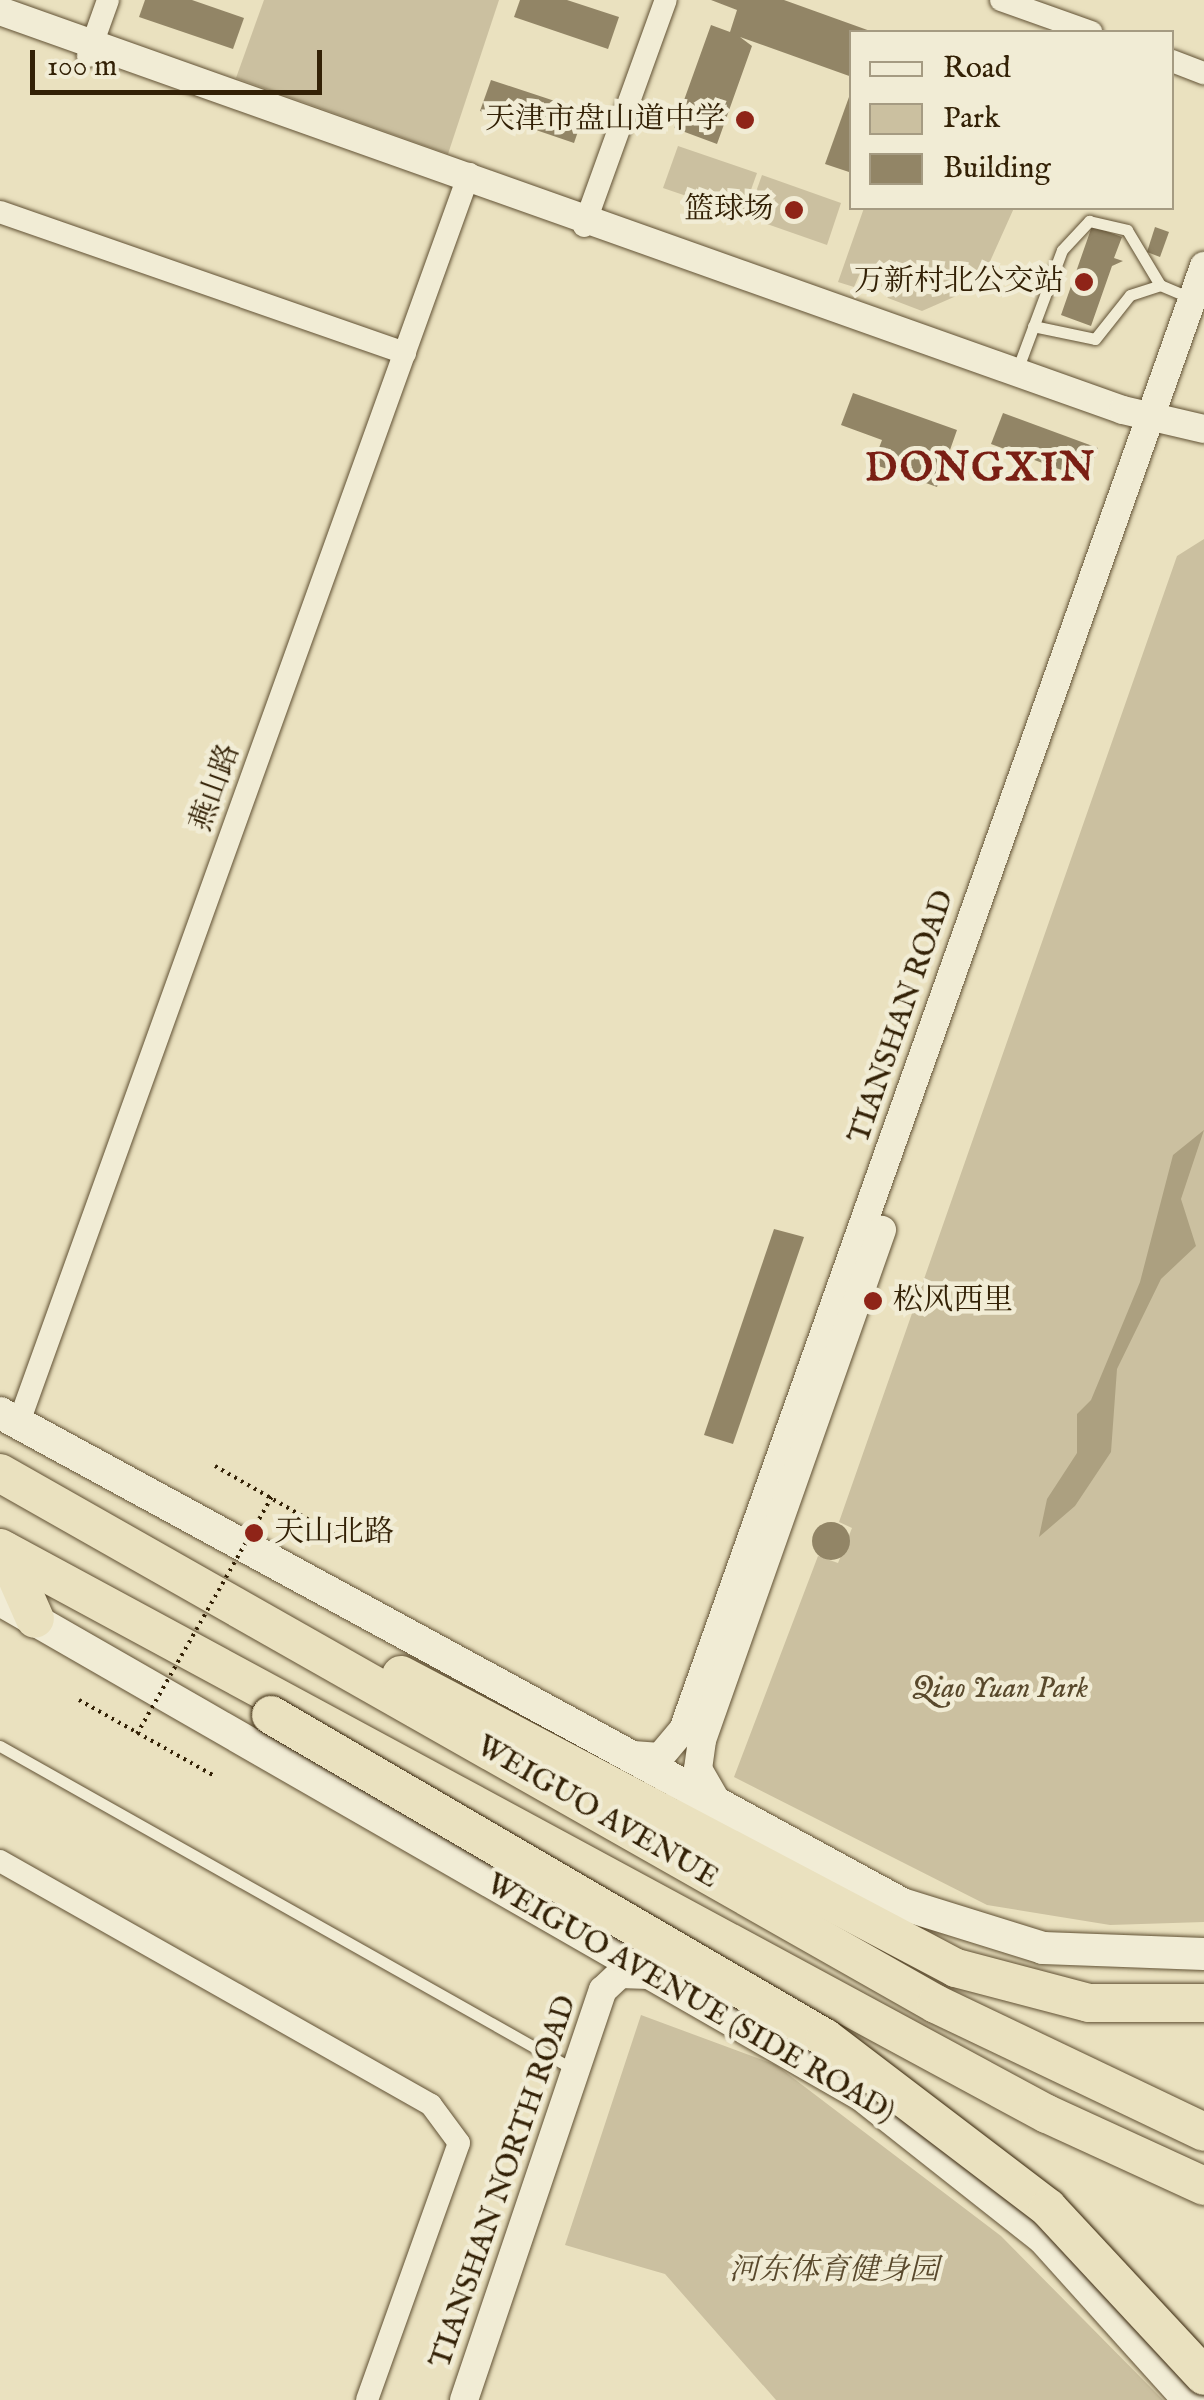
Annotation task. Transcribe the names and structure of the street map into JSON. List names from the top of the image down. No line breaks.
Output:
{"streets":{"highway":["WEIGUO AVENUE"],"main road":["WEIGUO AVENUE (SIDE ROAD)"],"street":["燕山路","TIANSHAN ROAD","TIANSHAN NORTH ROAD"]},"crossings":[["WEIGUO AVENUE (SIDE ROAD)","TIANSHAN NORTH ROAD"]],"districts":["DONGXIN"],"parks":["Qiao Yuan Park","河东体育健身园"],"places":["天津市盘山道中学","篮球场","万新村北公交站","松风西里","天山北路"],"legend":["Road","Park","Building"],"scale_bar":"100 m"}
